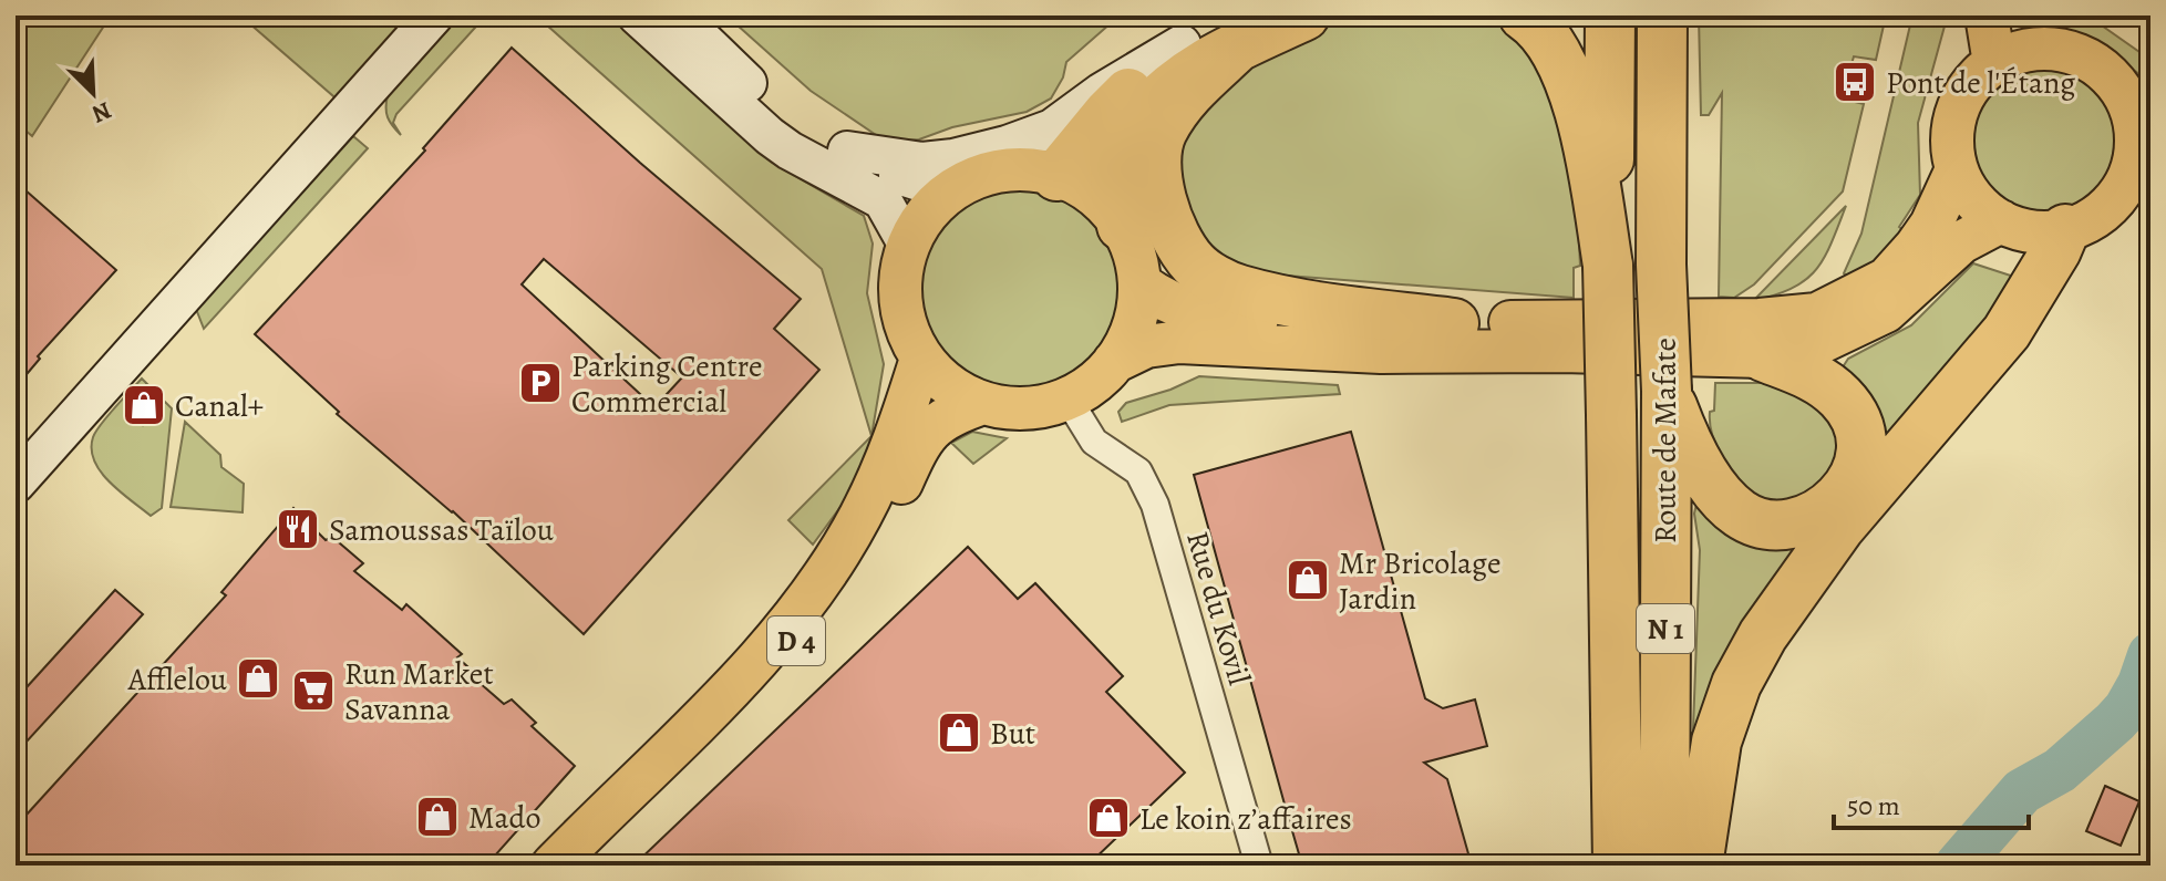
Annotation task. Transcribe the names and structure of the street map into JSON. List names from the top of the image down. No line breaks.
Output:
{"streets":{"highway":["Route de Mafate","N 1"],"main road":["D 4"],"street":["Rue du Kovil"]},"crossings":[["Rue du Kovil","D 4"]],"places":{"bus stop":["Pont de l'Étang"],"parking":["Parking Centre Commercial"],"shop":["Canal+","Mr Bricolage Jardin","Afflelou","But","Mado","Le koin z’affaires"],"restaurant":["Samoussas Taïlou"],"supermarket":["Run Market Savanna"]},"scale_bar":"50 m","north":"bottom right"}
